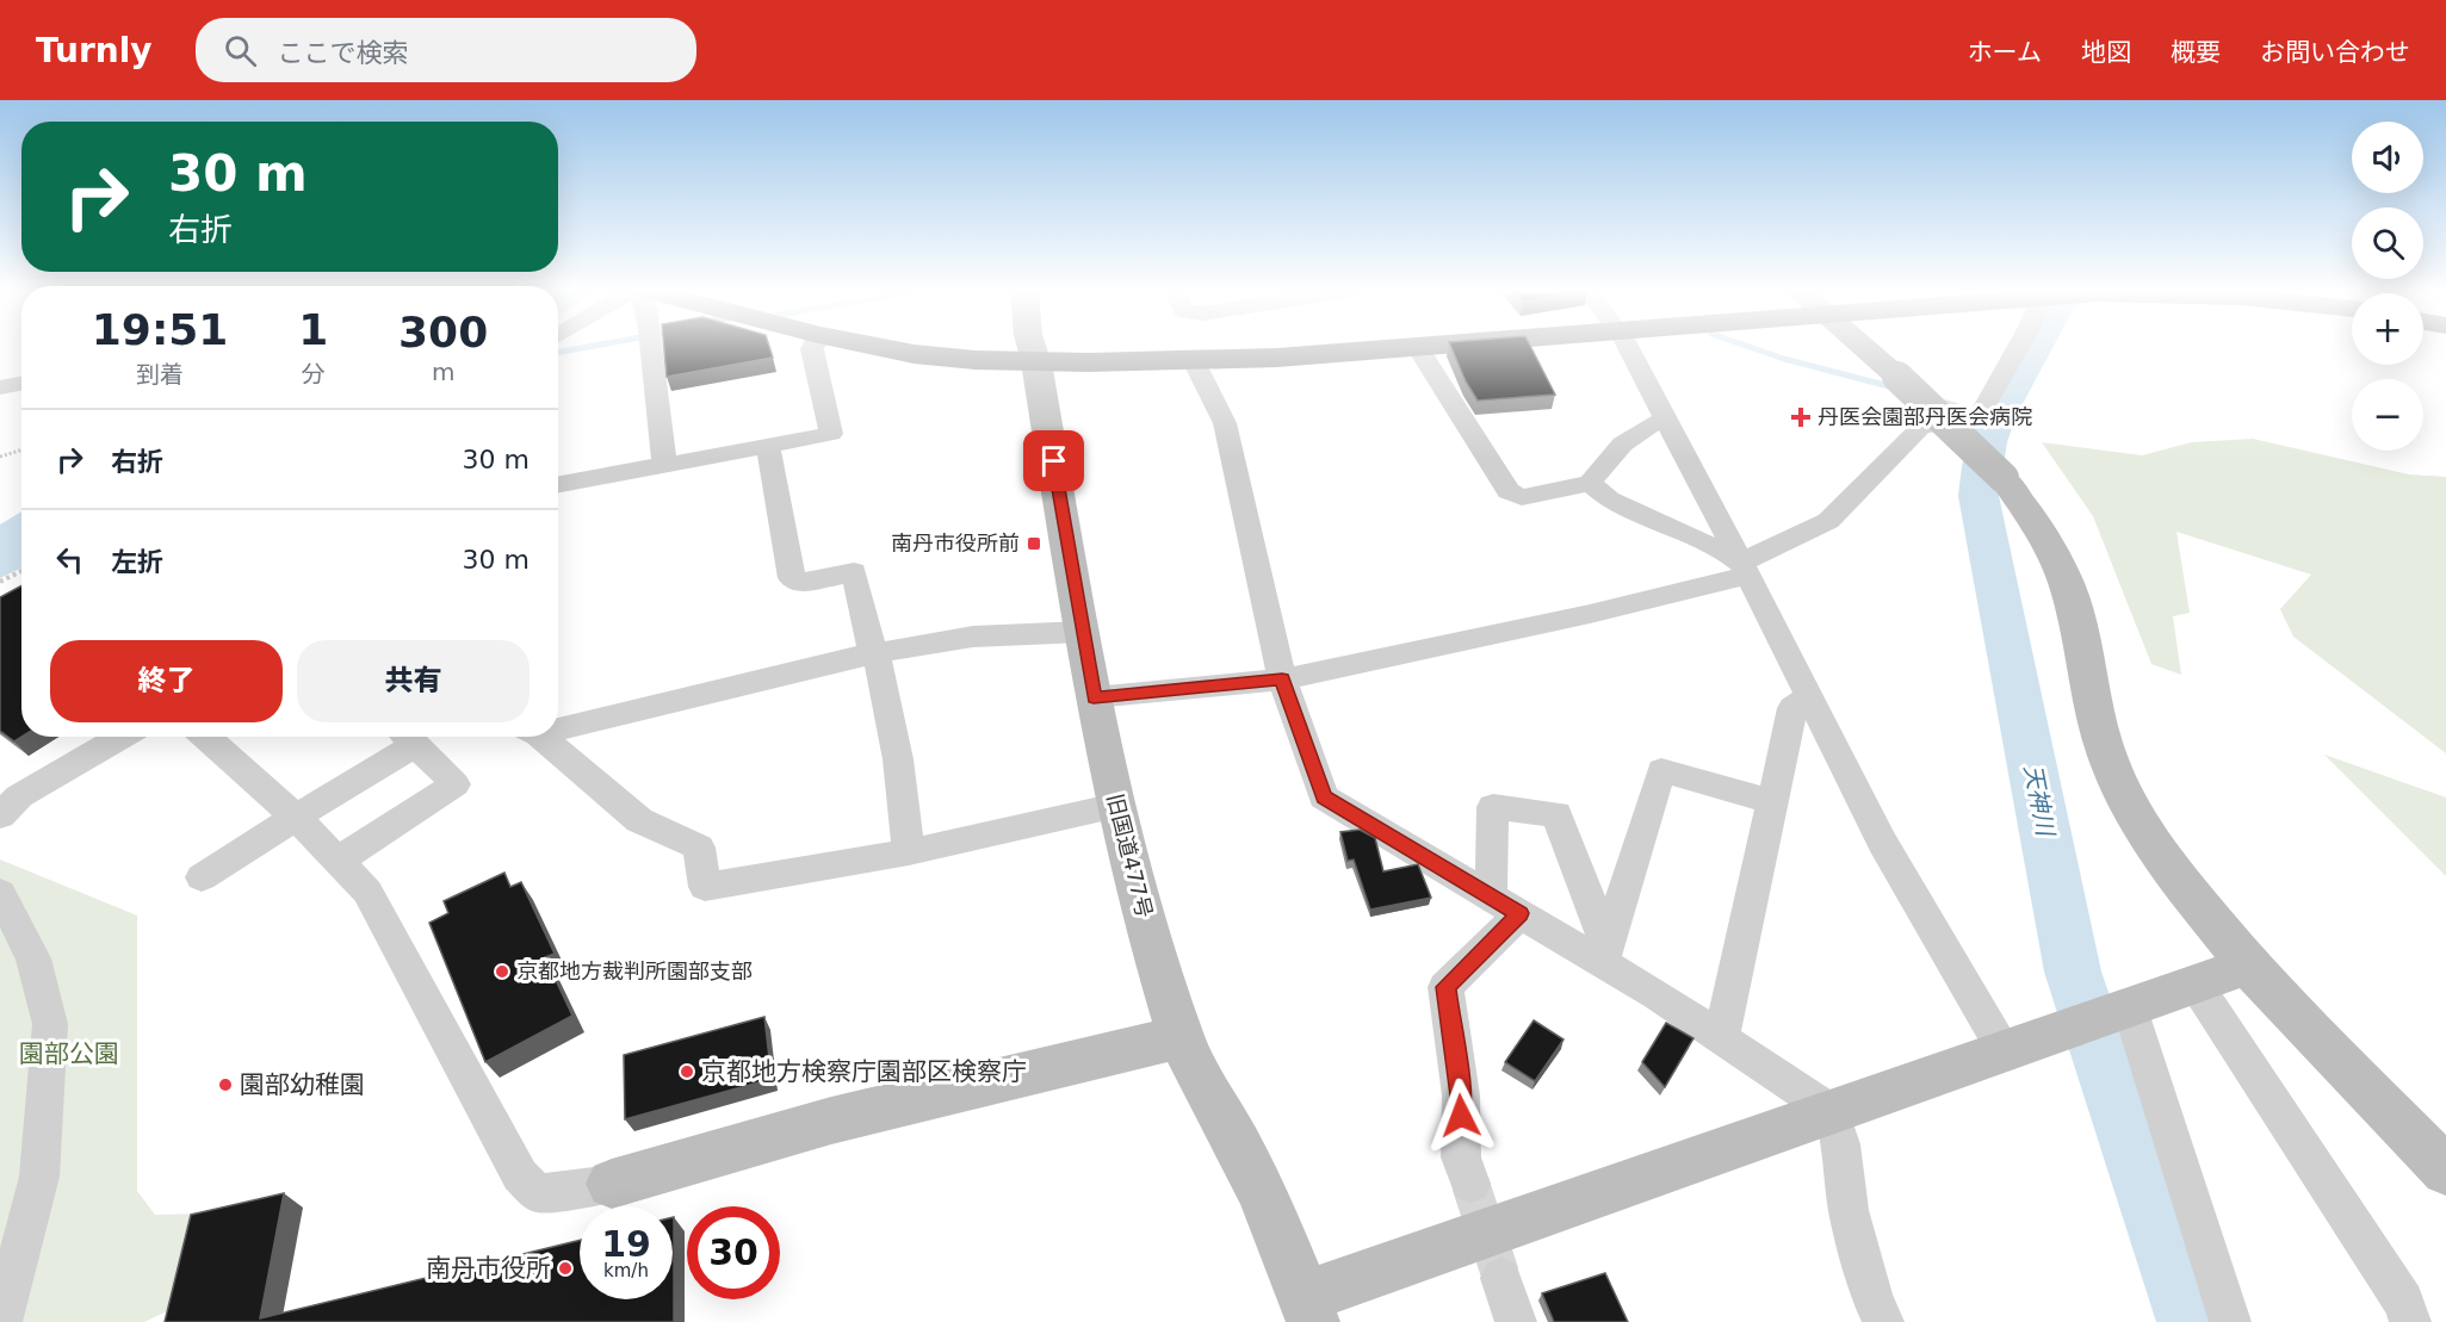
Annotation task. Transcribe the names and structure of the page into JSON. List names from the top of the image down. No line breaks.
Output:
{"streets":{"street":["旧国道477号"]},"water":["天神川"],"parks":["園部公園"],"places":{"health":["丹医会園部丹医会病院"],"transit":["南丹市役所前"],"other":["京都地方裁判所園部支部","京都地方検察庁園部区検察庁","園部幼稚園","南丹市役所"]},"page":{"header":"Turnly","search":"ここで検索","nav":["ホーム","地図","概要","お問い合わせ"],"map_buttons":["+","−"],"turn":["30 m","右折"],"eta":["19:51","到着","1","分","300","m"],"list":[{"name":"右折","value":"30 m"},{"name":"左折","value":"30 m"}],"buttons":["終了","共有"],"speed":"19 km/h","limit":"30"}}
